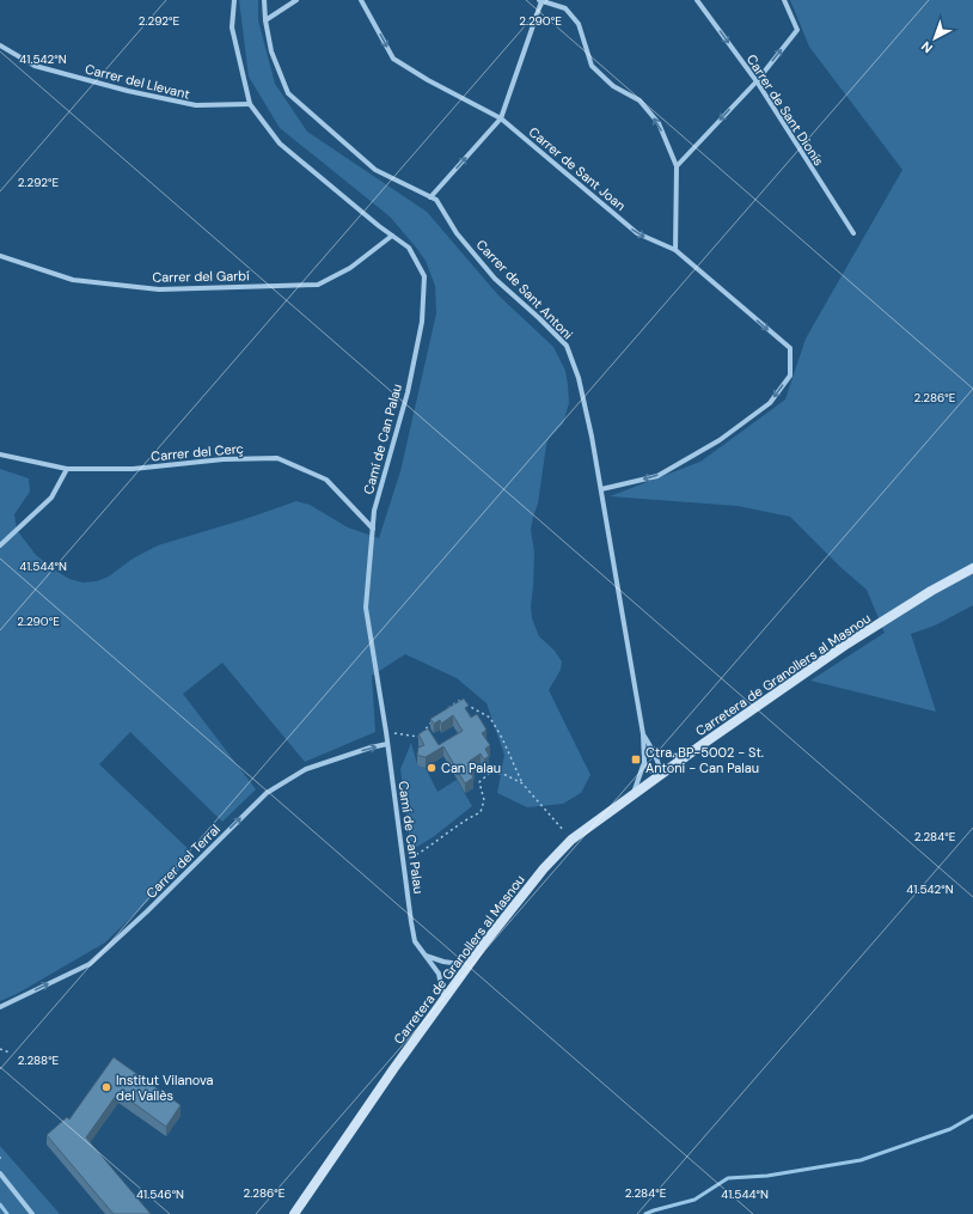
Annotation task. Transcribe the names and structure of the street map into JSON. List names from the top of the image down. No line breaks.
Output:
{"streets":{"main road":["Carretera de Granollers al Masnou"],"street":["Carrer del Llevant","Carrer de Sant Dionís","Carrer de Sant Joan","Carrer del Garbí","Carrer de Sant Antoni","Camí de Can Palau","Carrer del Cerç","Carrer del Terral"]},"crossings":[["Carrer del Llevant","Camí de Can Palau"],["Carrer de Sant Joan","Carrer de Sant Antoni"],["Carrer del Garbí","Camí de Can Palau"],["Carrer de Sant Antoni","Carretera de Granollers al Masnou"],["Camí de Can Palau","Carrer del Cerç"],["Camí de Can Palau","Carretera de Granollers al Masnou"],["Camí de Can Palau","Carrer del Terral"]],"one_way":["Carrer de Sant Dionís","Carrer del Terral"],"places":{"transit":["Ctra. BP-5002 - St. Antoni - Can Palau"],"other":["Can Palau","Institut Vilanova del Vallès"]},"north":"bottom left","coordinates":["2.290°E","2.292°E","41.542°N","2.286°E","41.544°N","2.284°E","2.288°E","41.546°N"]}
